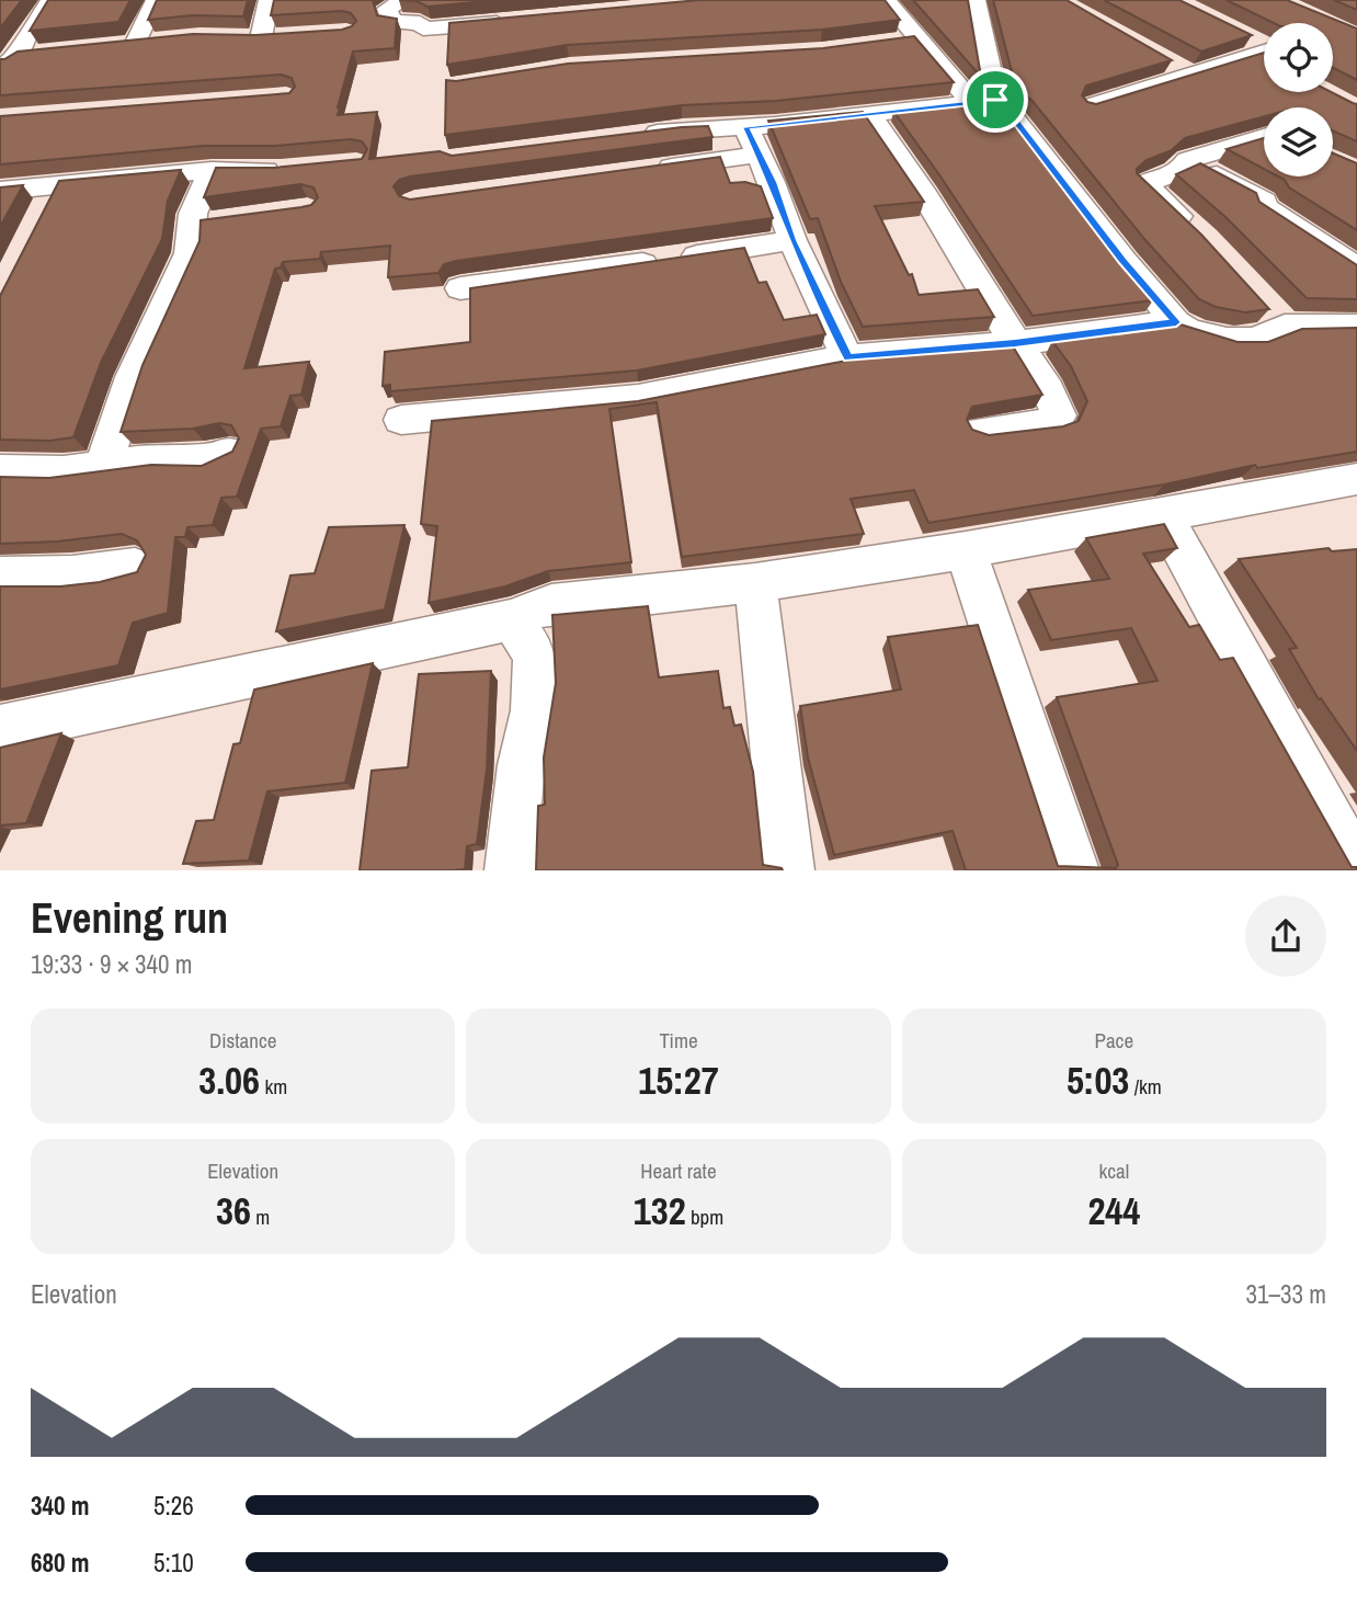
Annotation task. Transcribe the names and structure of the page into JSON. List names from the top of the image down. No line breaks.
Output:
{"page":{"heading":["Evening run","19:33 · 9 × 340 m"],"stats":[["Distance","3.06 km"],["Time","15:27"],["Pace","5:03 /km"],["Elevation","36 m"],["Heart rate","132 bpm"],["kcal","244"]],"chart":["Elevation","31–33 m"],"list":[{"name":"340 m","note":"5:26"},{"name":"680 m","note":"5:10"}]}}
